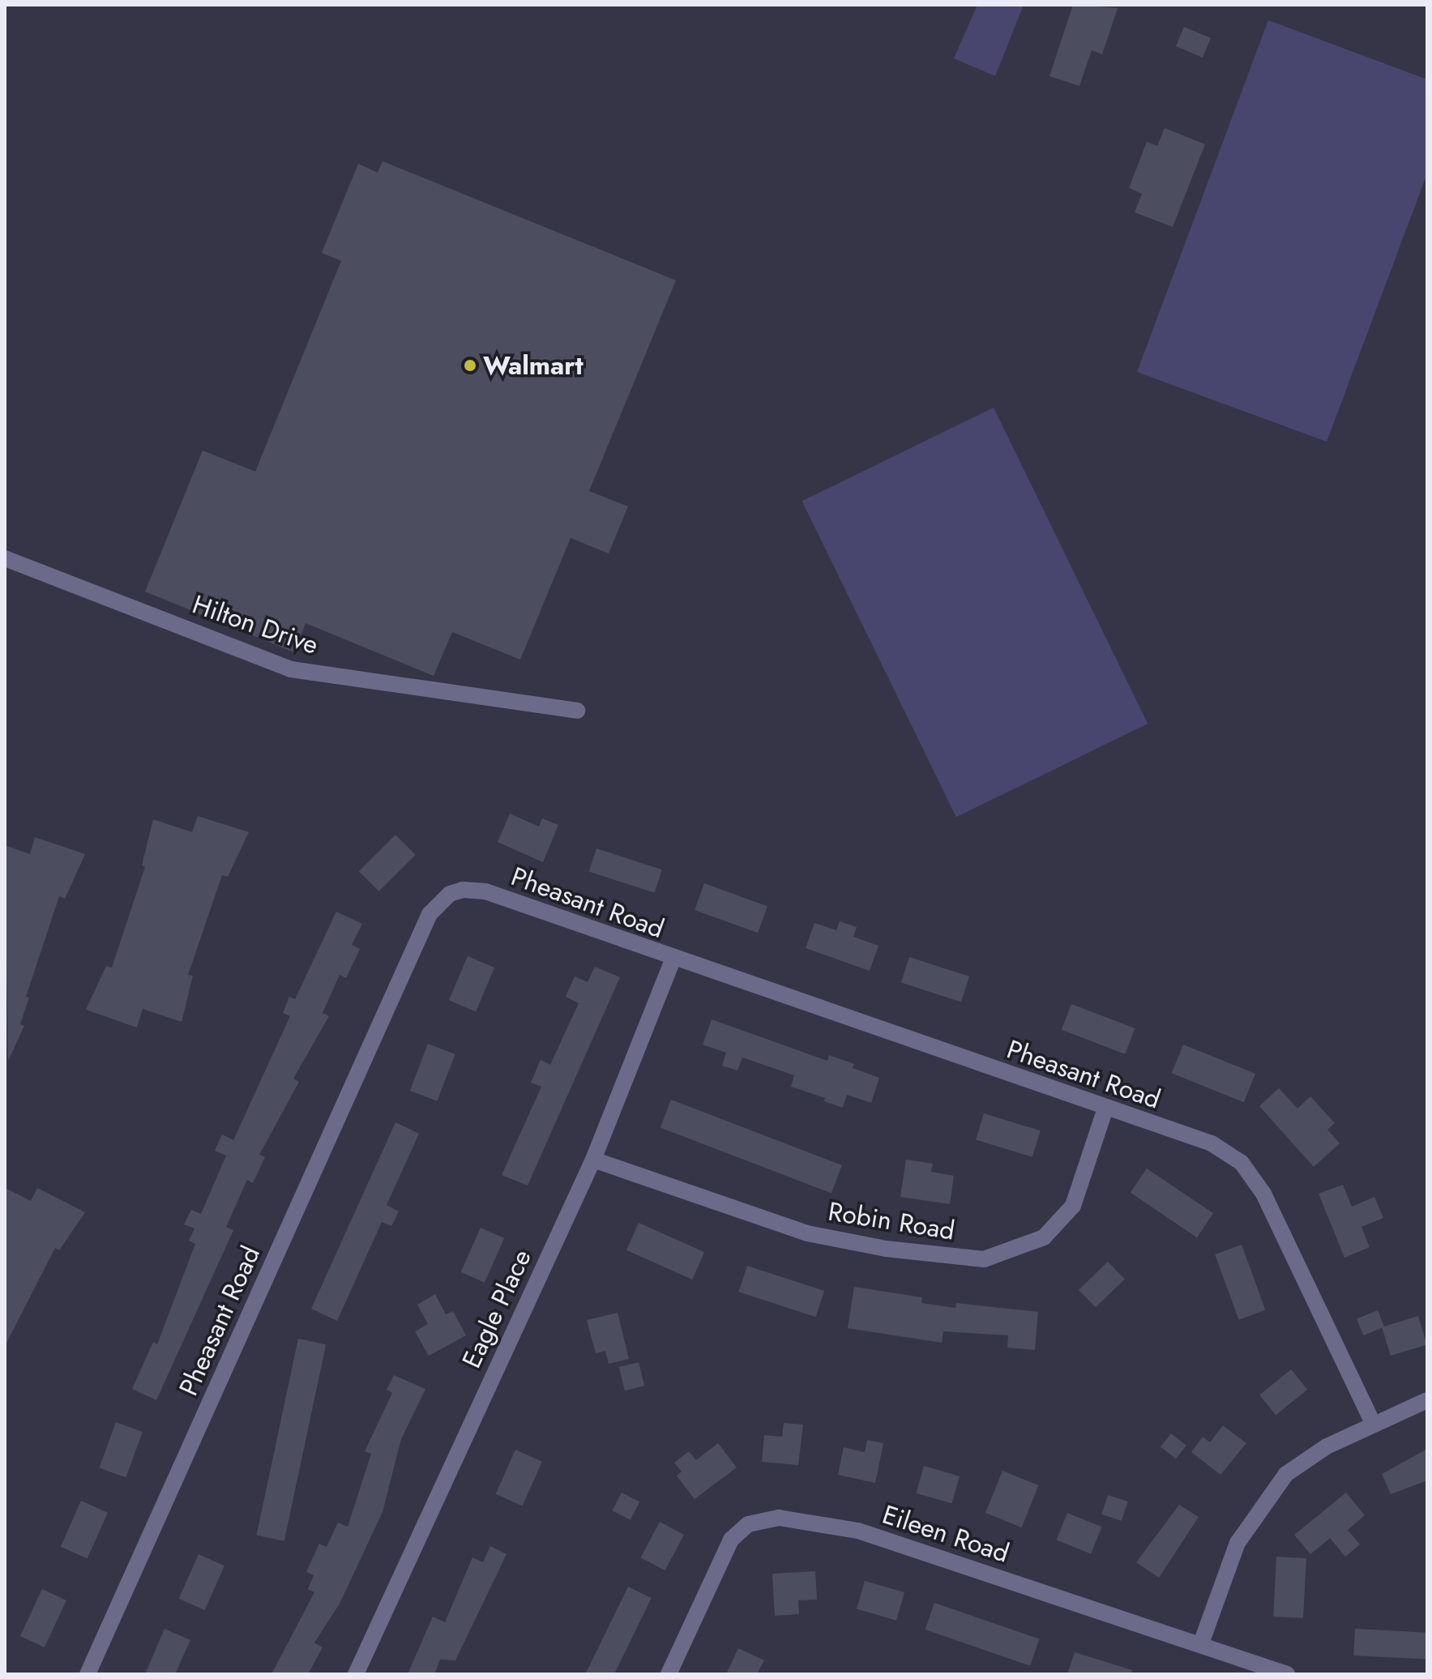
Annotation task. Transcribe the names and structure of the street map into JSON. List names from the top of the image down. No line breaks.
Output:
{"streets":{"street":["Hilton Drive","Pheasant Road","Robin Road","Eagle Place","Eileen Road"]},"crossings":[["Pheasant Road","Robin Road"],["Pheasant Road","Eagle Place"],["Robin Road","Eagle Place"]],"places":["Walmart"]}
